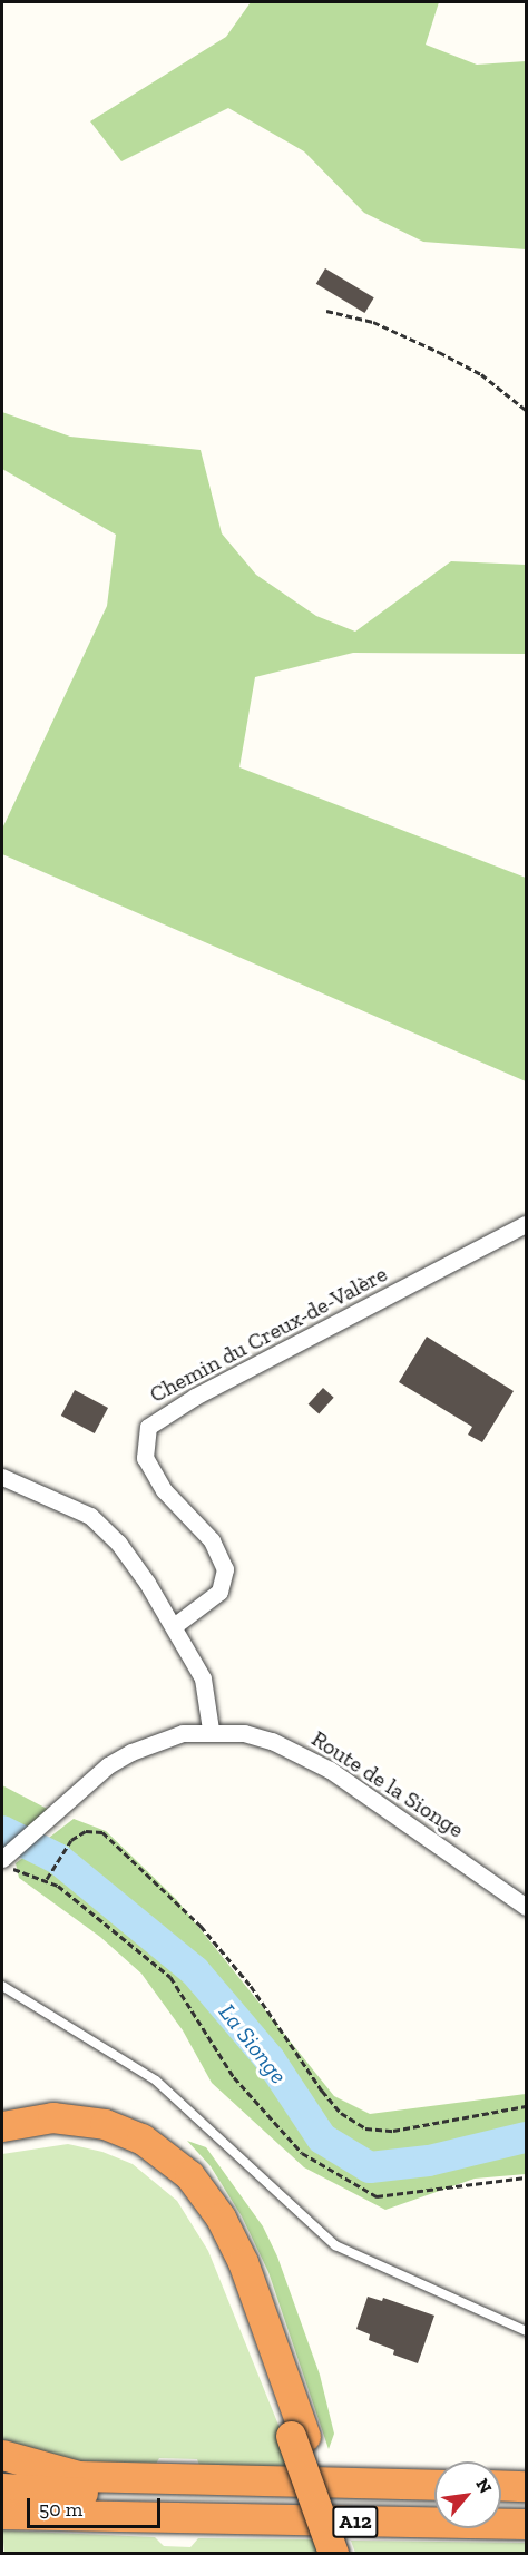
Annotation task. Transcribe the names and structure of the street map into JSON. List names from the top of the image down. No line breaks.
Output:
{"streets":{"highway":["A12"],"street":["Chemin du Creux-de-Valère","Route de la Sionge"]},"water":["La Sionge"],"scale_bar":"50 m","north":"top right"}
